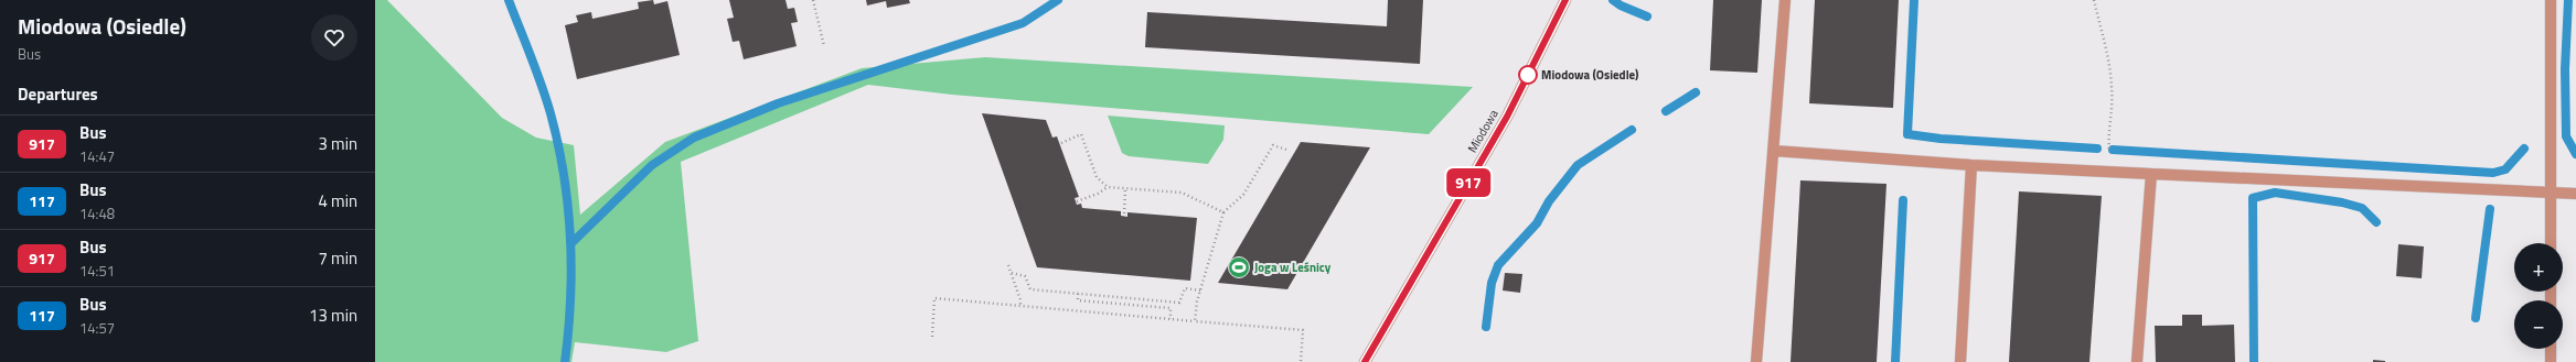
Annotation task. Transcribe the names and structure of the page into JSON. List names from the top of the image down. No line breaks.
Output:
{"streets":{"street":["Miodowa"]},"places":{"other":["Miodowa (Osiedle)"],"sports":["Joga w Leśnicy"]},"lines":["bus line 917"],"page":{"heading":[["Miodowa (Osiedle)","Bus"],"Departures"],"on_map":"917","list":[{"mark":"917","name":"Bus","note":"14:47","value":"3 min"},{"mark":"117","name":"Bus","note":"14:48","value":"4 min"},{"mark":"917","name":"Bus","note":"14:51","value":"7 min"},{"mark":"117","name":"Bus","note":"14:57","value":"13 min"}],"map_buttons":["+","−"]}}
